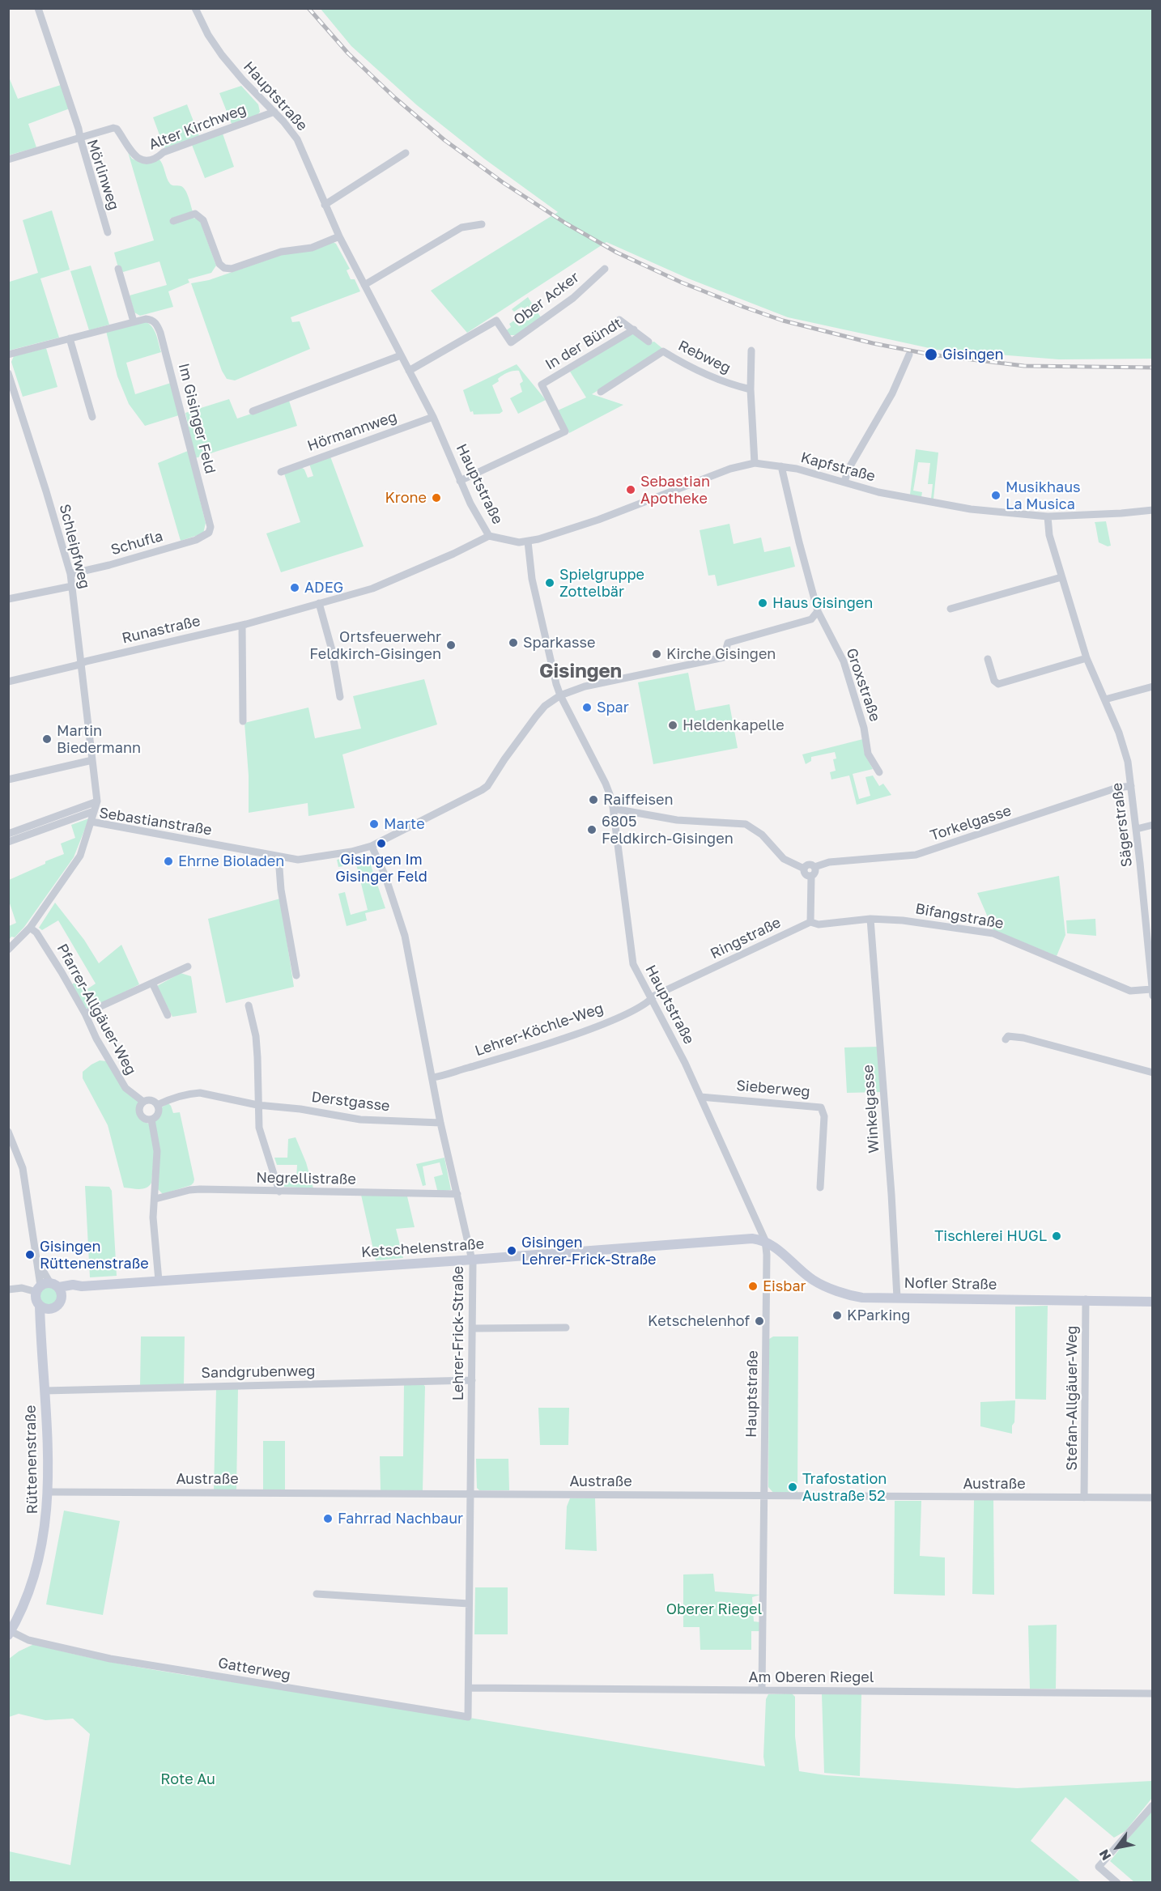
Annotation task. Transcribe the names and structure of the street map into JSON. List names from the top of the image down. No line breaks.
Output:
{"streets":{"main road":["Ketschelenstraße","Nofler Straße","Rüttenenstraße"],"street":["Hauptstraße","Alter Kirchweg","Mörlinweg","Ober Acker","In der Bündt","Rebweg","Im Gisinger Feld","Hörmannweg","Kapfstraße","Schufla","Schleipfweg","Runastraße","Groxstraße","Sebastianstraße","Torkelgasse","Sägerstraße","Bifangstraße","Ringstraße","Pfarrer-Allgäuer-Weg","Lehrer-Köchle-Weg","Sieberweg","Derstgasse","Winkelgasse","Negrellistraße","Lehrer-Frick-Straße","Sandgrubenweg","Stefan-Allgäuer-Weg","Austraße","Gatterweg","Am Oberen Riegel"]},"crossings":[["Hauptstraße","Alter Kirchweg"],["Hauptstraße","Ober Acker"],["Hauptstraße","In der Bündt"],["Hauptstraße","Hörmannweg"],["Hauptstraße","Kapfstraße"],["Hauptstraße","Runastraße"],["Hauptstraße","Sebastianstraße"],["Hauptstraße","Ringstraße"],["Hauptstraße","Lehrer-Köchle-Weg"],["Hauptstraße","Sieberweg"],["Hauptstraße","Ketschelenstraße"],["Hauptstraße","Nofler Straße"],["Hauptstraße","Austraße"],["Hauptstraße","Am Oberen Riegel"],["Alter Kirchweg","Mörlinweg"],["Rebweg","Kapfstraße"],["Im Gisinger Feld","Schufla"],["Kapfstraße","Groxstraße"],["Kapfstraße","Sägerstraße"],["Schufla","Schleipfweg"],["Schleipfweg","Runastraße"],["Schleipfweg","Sebastianstraße"],["Groxstraße","Sebastianstraße"],["Sebastianstraße","Pfarrer-Allgäuer-Weg"],["Sebastianstraße","Lehrer-Frick-Straße"],["Torkelgasse","Sägerstraße"],["Sägerstraße","Bifangstraße"],["Bifangstraße","Ringstraße"],["Bifangstraße","Winkelgasse"],["Ringstraße","Lehrer-Köchle-Weg"],["Pfarrer-Allgäuer-Weg","Derstgasse"],["Lehrer-Köchle-Weg","Lehrer-Frick-Straße"],["Derstgasse","Lehrer-Frick-Straße"],["Winkelgasse","Nofler Straße"],["Negrellistraße","Lehrer-Frick-Straße"],["Ketschelenstraße","Nofler Straße"],["Ketschelenstraße","Lehrer-Frick-Straße"],["Ketschelenstraße","Rüttenenstraße"],["Nofler Straße","Stefan-Allgäuer-Weg"],["Lehrer-Frick-Straße","Sandgrubenweg"],["Lehrer-Frick-Straße","Austraße"],["Lehrer-Frick-Straße","Gatterweg"],["Lehrer-Frick-Straße","Am Oberen Riegel"],["Sandgrubenweg","Rüttenenstraße"],["Stefan-Allgäuer-Weg","Austraße"],["Rüttenenstraße","Austraße"],["Rüttenenstraße","Gatterweg"],["Gatterweg","Am Oberen Riegel"]],"districts":["Gisingen"],"parks":["Oberer Riegel","Rote Au"],"places":["Gisingen","Sebastian Apotheke","Musikhaus La Musica","Krone","Spielgruppe Zottelbär","ADEG","Haus Gisingen","Sparkasse","Ortsfeuerwehr Feldkirch-Gisingen","Kirche Gisingen","Spar","Heldenkapelle","Martin Biedermann","Raiffeisen","Marte","6805 Feldkirch-Gisingen","Gisingen Im Gisinger Feld","Ehrne Bioladen","Tischlerei HUGL","Gisingen Lehrer-Frick-Straße","Gisingen Rüttenenstraße","Eisbar","KParking","Ketschelenhof","Trafostation Austraße 52","Fahrrad Nachbaur"],"north":"bottom left"}
